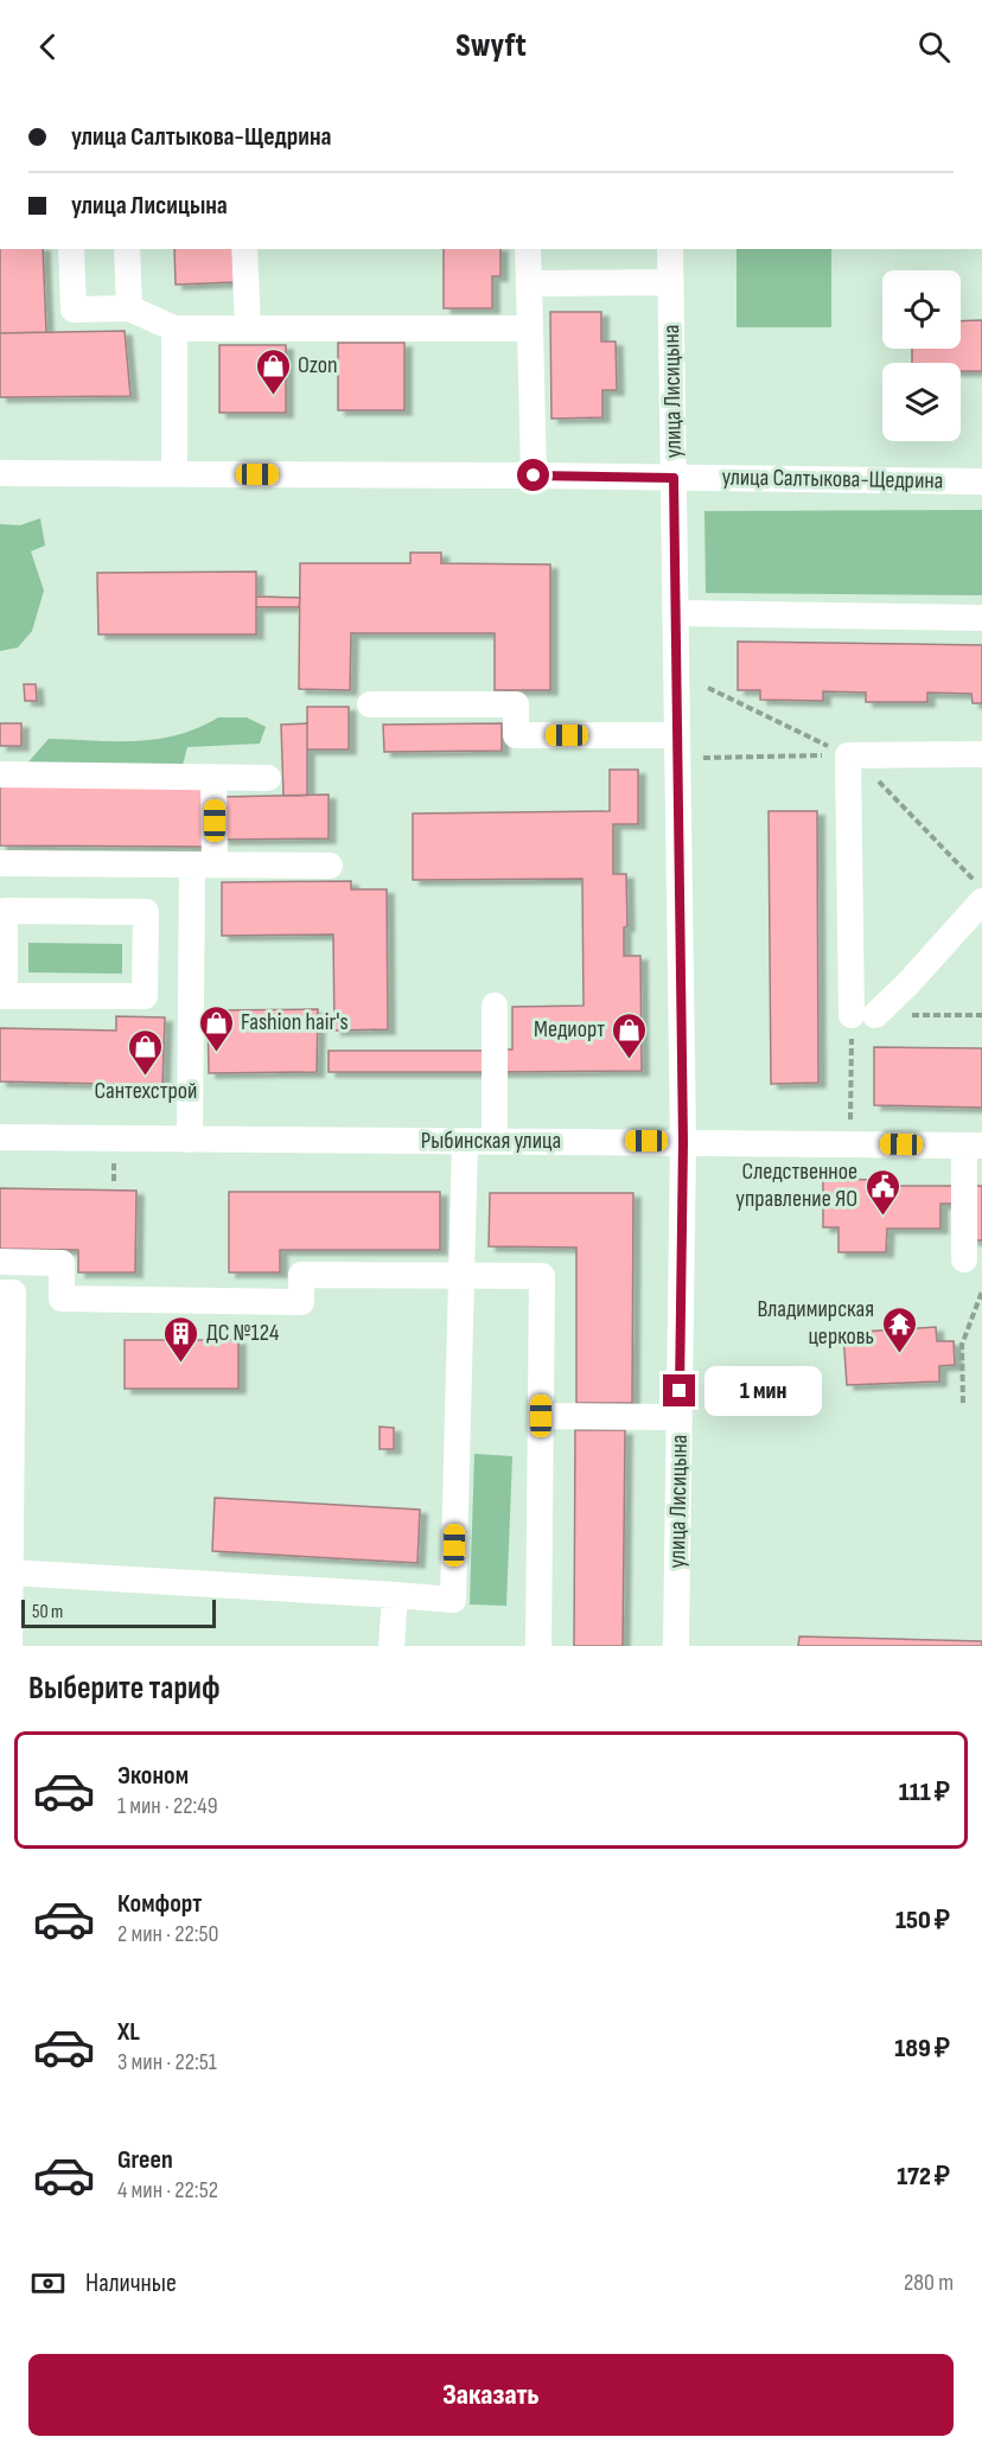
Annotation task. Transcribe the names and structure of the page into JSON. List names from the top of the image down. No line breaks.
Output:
{"streets":{"street":["улица Лисицына","улица Салтыкова-Щедрина","Рыбинская улица"]},"crossings":[["улица Лисицына","улица Салтыкова-Щедрина"],["улица Лисицына","Рыбинская улица"]],"places":{"shop":["Ozon","Fashion hair's","Медиорт","Сантехстрой"],"public building":["Следственное управление ЯО"],"temple":["Владимирская церковь"],"building":["ДС №124"]},"scale_bar":"50 m","page":{"header":"Swyft","banner":["улица Салтыкова-Щедрина","улица Лисицына"],"bubble":"1 мин","scale":"50 m","heading":"Выберите тариф","list":[{"name":"Эконом","note":"1 мин · 22:49","value":"111 ₽"},{"name":"Комфорт","note":"2 мин · 22:50","value":"150 ₽"},{"name":"XL","note":"3 мин · 22:51","value":"189 ₽"},{"name":"Green","note":"4 мин · 22:52","value":"172 ₽"}],"pay":["Наличные","280 m"],"buttons":"Заказать"}}
